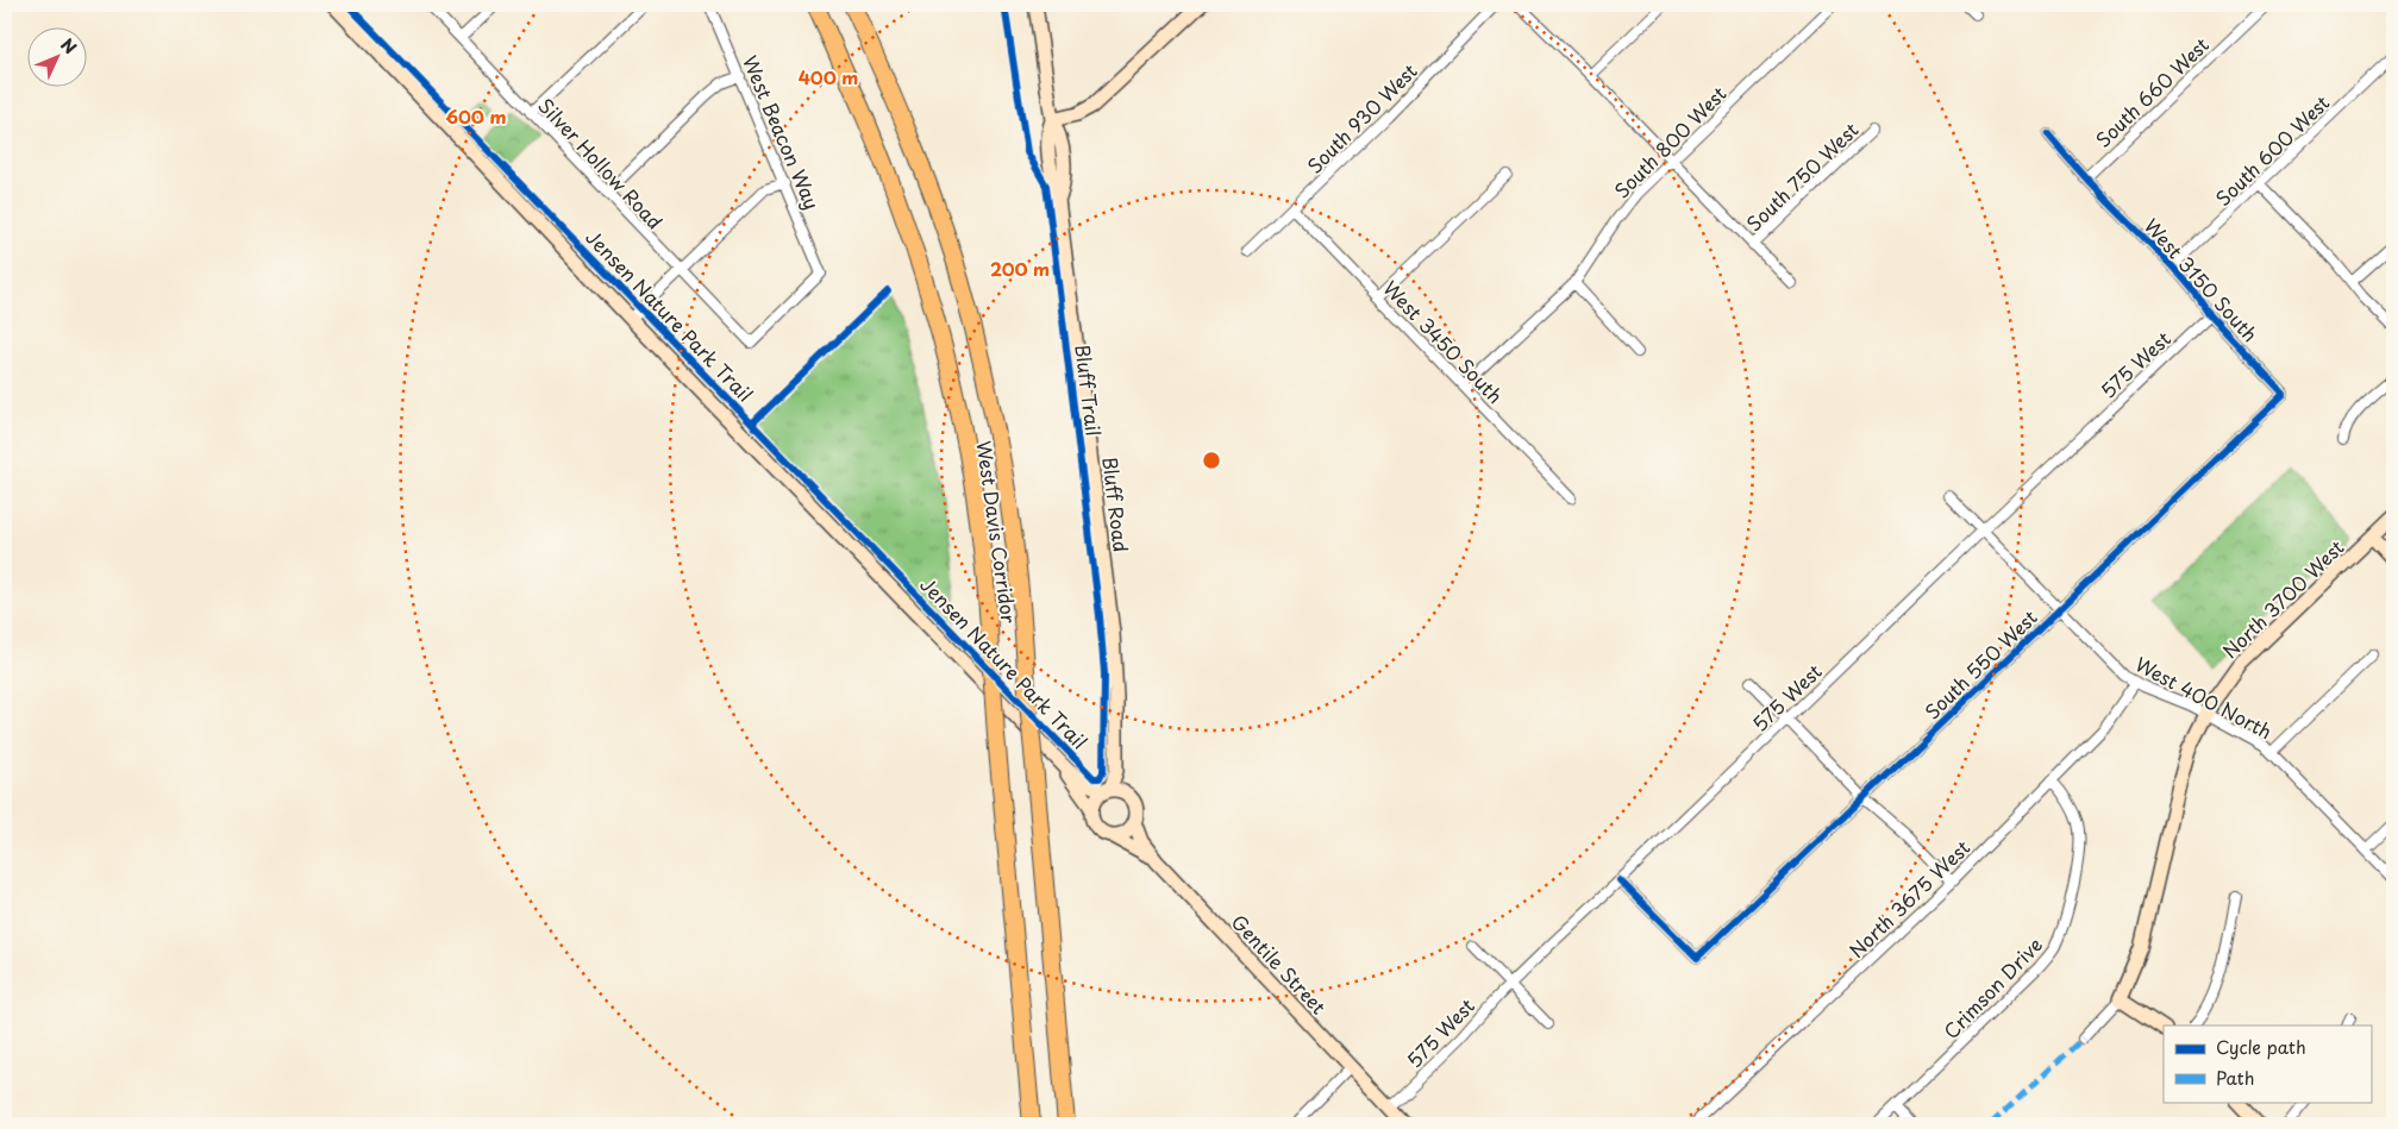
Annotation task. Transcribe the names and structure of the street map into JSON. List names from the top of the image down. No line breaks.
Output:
{"streets":{"highway":["West Davis Corridor"],"main road":["Bluff Road","North 3700 West","Gentile Street"],"street":["South 660 West","South 930 West","West Beacon Way","South 800 West","South 600 West","Silver Hollow Road","South 750 West","West 3150 South","West 3450 South","575 West","South 550 West","West 400 North","North 3675 West","Crimson Drive"],"cycle path":["Jensen Nature Park Trail","Bluff Trail"]},"crossings":[["South 660 West","West 3150 South"],["South 930 West","West 3450 South"],["West Beacon Way","Silver Hollow Road"],["South 800 West","West 3450 South"],["South 600 West","West 3150 South"],["West 3150 South","575 West"],["West 3150 South","South 550 West"],["575 West","South 550 West"],["575 West","West 400 North"],["575 West","Gentile Street"],["Bluff Road","Gentile Street"],["North 3700 West","West 400 North"],["South 550 West","West 400 North"],["West 400 North","North 3675 West"],["North 3675 West","Crimson Drive"]],"legend":["Cycle path","Path"],"north":"top right","rings":["400 m","600 m","200 m"]}
